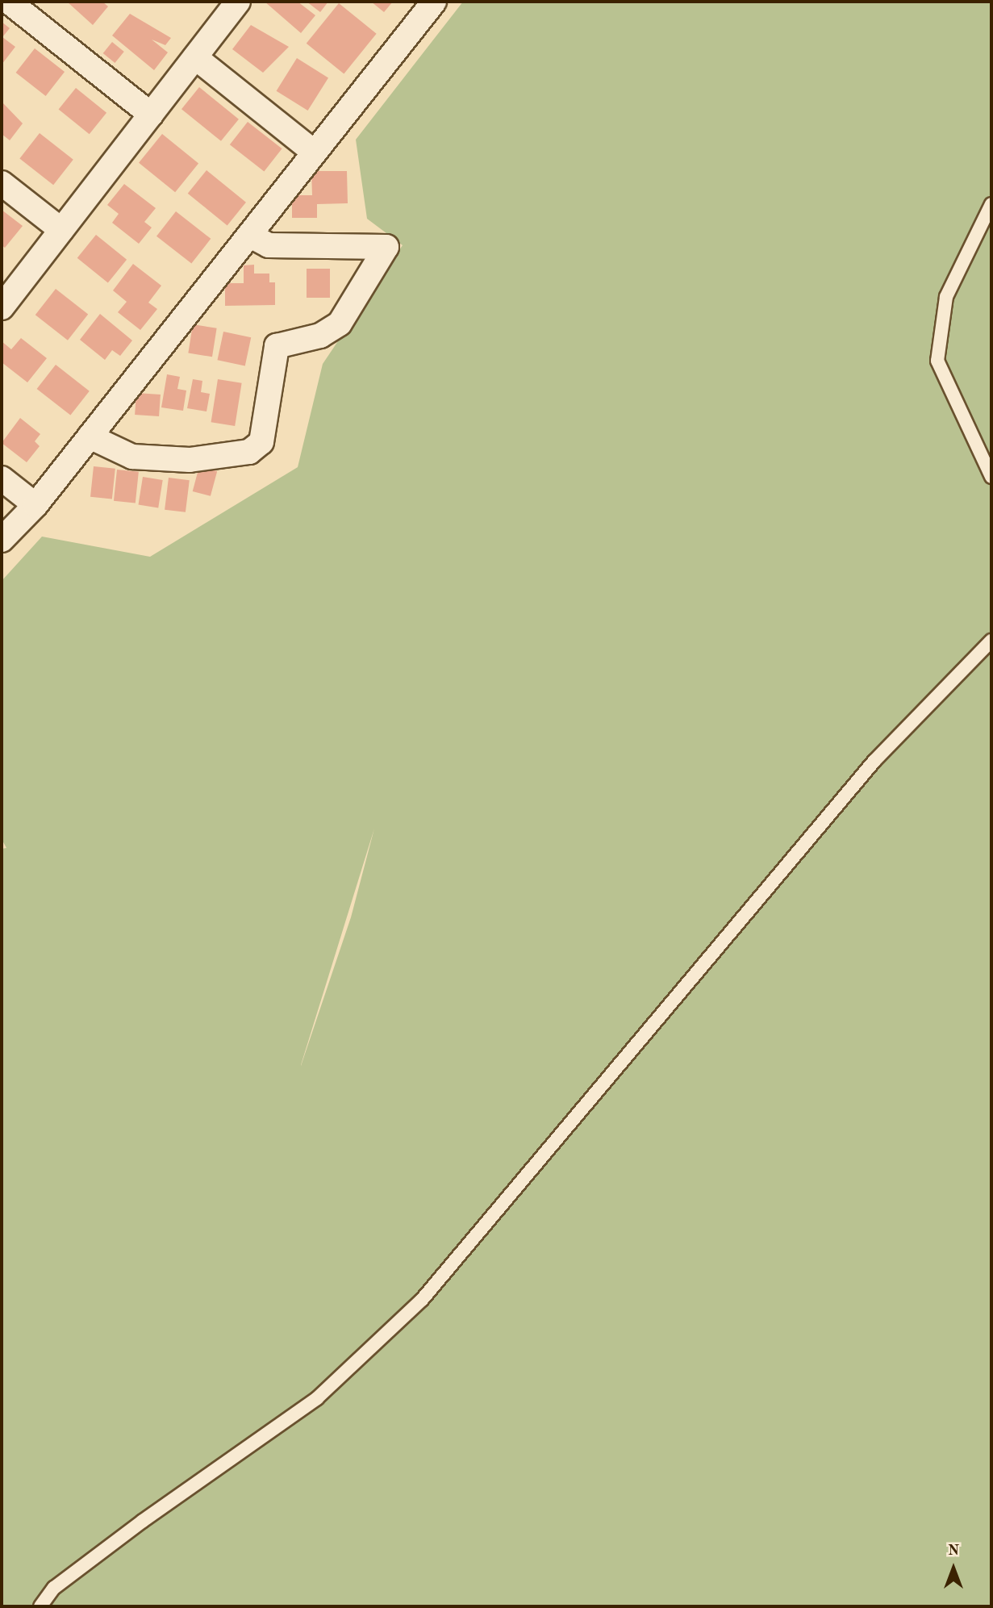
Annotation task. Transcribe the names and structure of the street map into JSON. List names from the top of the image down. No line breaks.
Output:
{"north":"top"}
